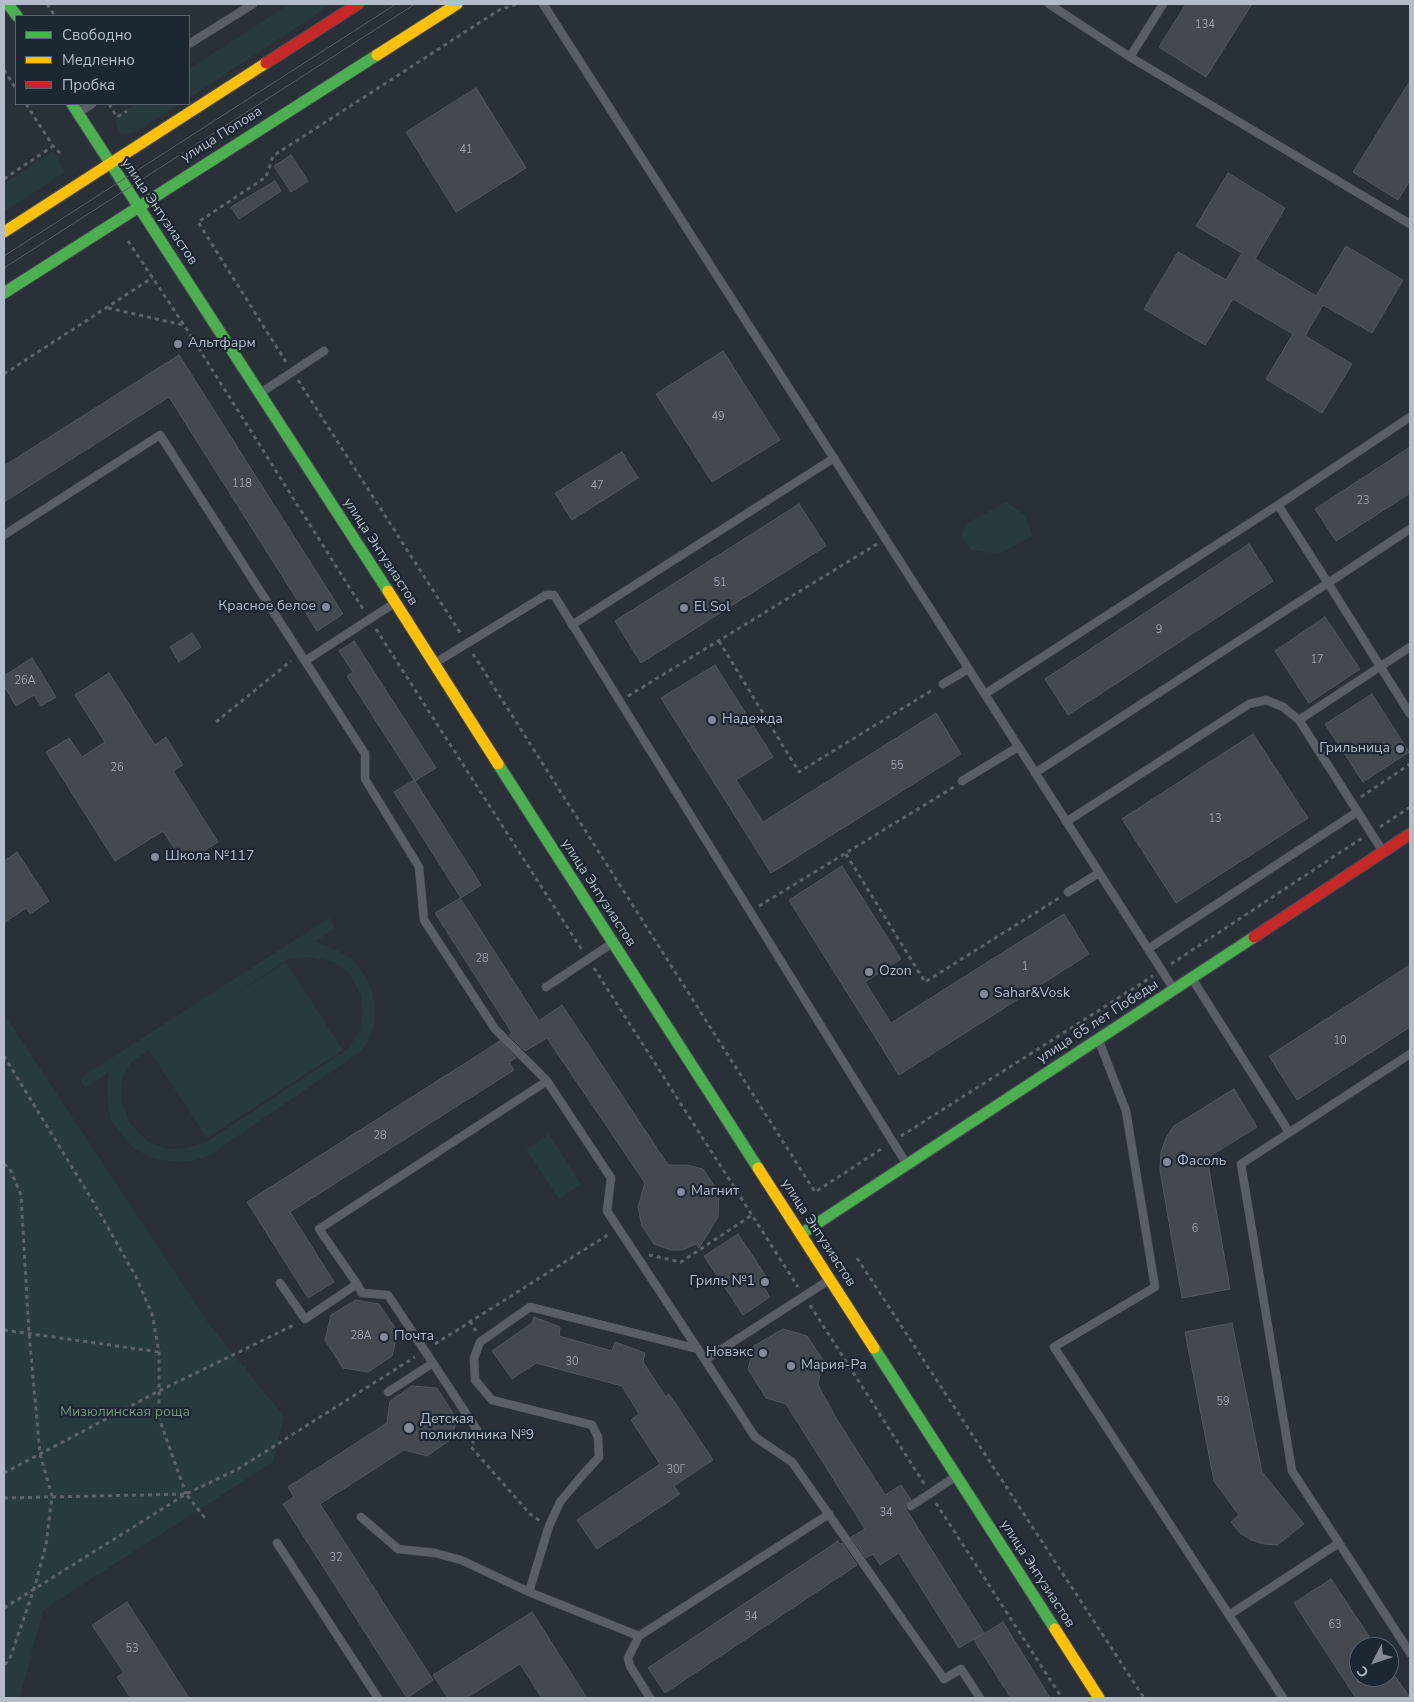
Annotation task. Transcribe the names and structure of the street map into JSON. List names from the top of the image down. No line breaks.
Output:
{"streets":{"street":["улица Попова","улица Энтузиастов","улица 65 лет Победы"]},"crossings":[["улица Попова","улица Энтузиастов"],["улица Энтузиастов","улица 65 лет Победы"]],"parks":["Мизюлинская роща"],"places":["Альтфарм","Красное белое","El Sol","Надежда","Грильница","Школа №117","Ozon","Sahar&Vosk","Фасоль","Магнит","Гриль №1","Почта","Новэкс","Мария-Ра","Детская поликлиника №9"],"house_numbers":["134","41","49","118","47","23","51","9","17","26А","55","26","13","28","1","10","28","6","28А","30","59","30Г","34","32","34","63","53"],"legend":["Свободно","Медленно","Пробка"],"north":"bottom left"}
